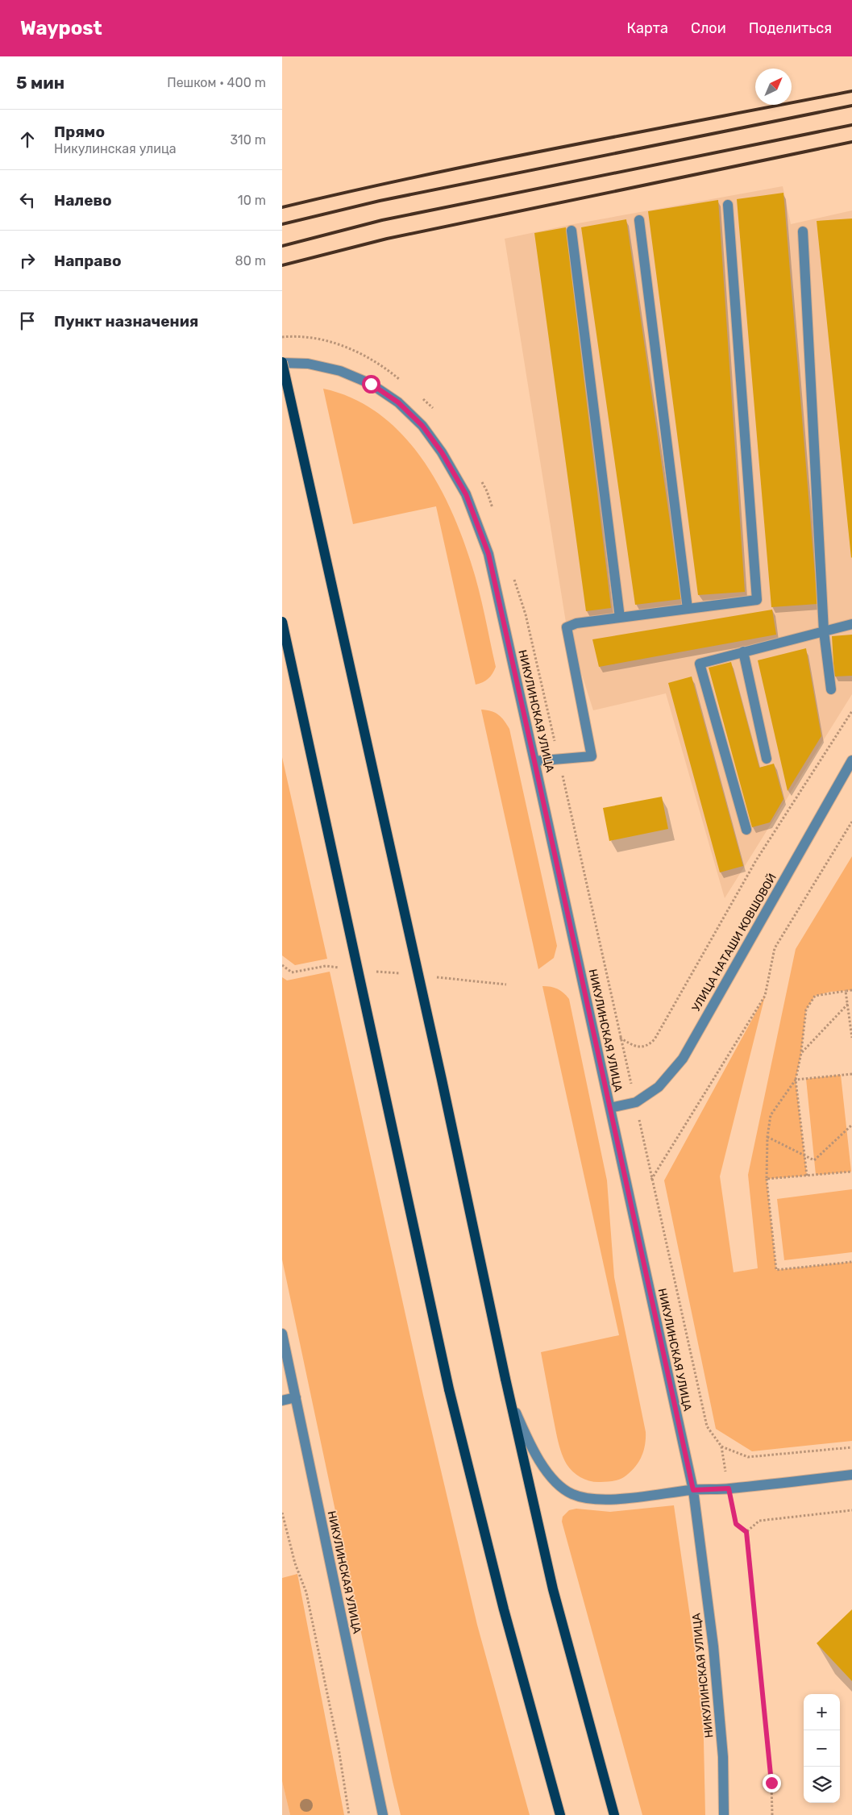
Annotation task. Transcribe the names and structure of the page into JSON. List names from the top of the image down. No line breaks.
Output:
{"streets":{"street":["НИКУЛИНСКАЯ УЛИЦА","УЛИЦА НАТАШИ КОВШОВОЙ"]},"crossings":[["НИКУЛИНСКАЯ УЛИЦА","УЛИЦА НАТАШИ КОВШОВОЙ"]],"north":"top right","page":{"header":"Waypost","nav":["Карта","Слои","Поделиться"],"heading":["5 мин","Пешком · 400 m"],"list":[["Прямо","Никулинская улица","310 m"],["Налево","10 m"],["Направо","80 m"],"Пункт назначения"],"map_buttons":["+","−"]}}
